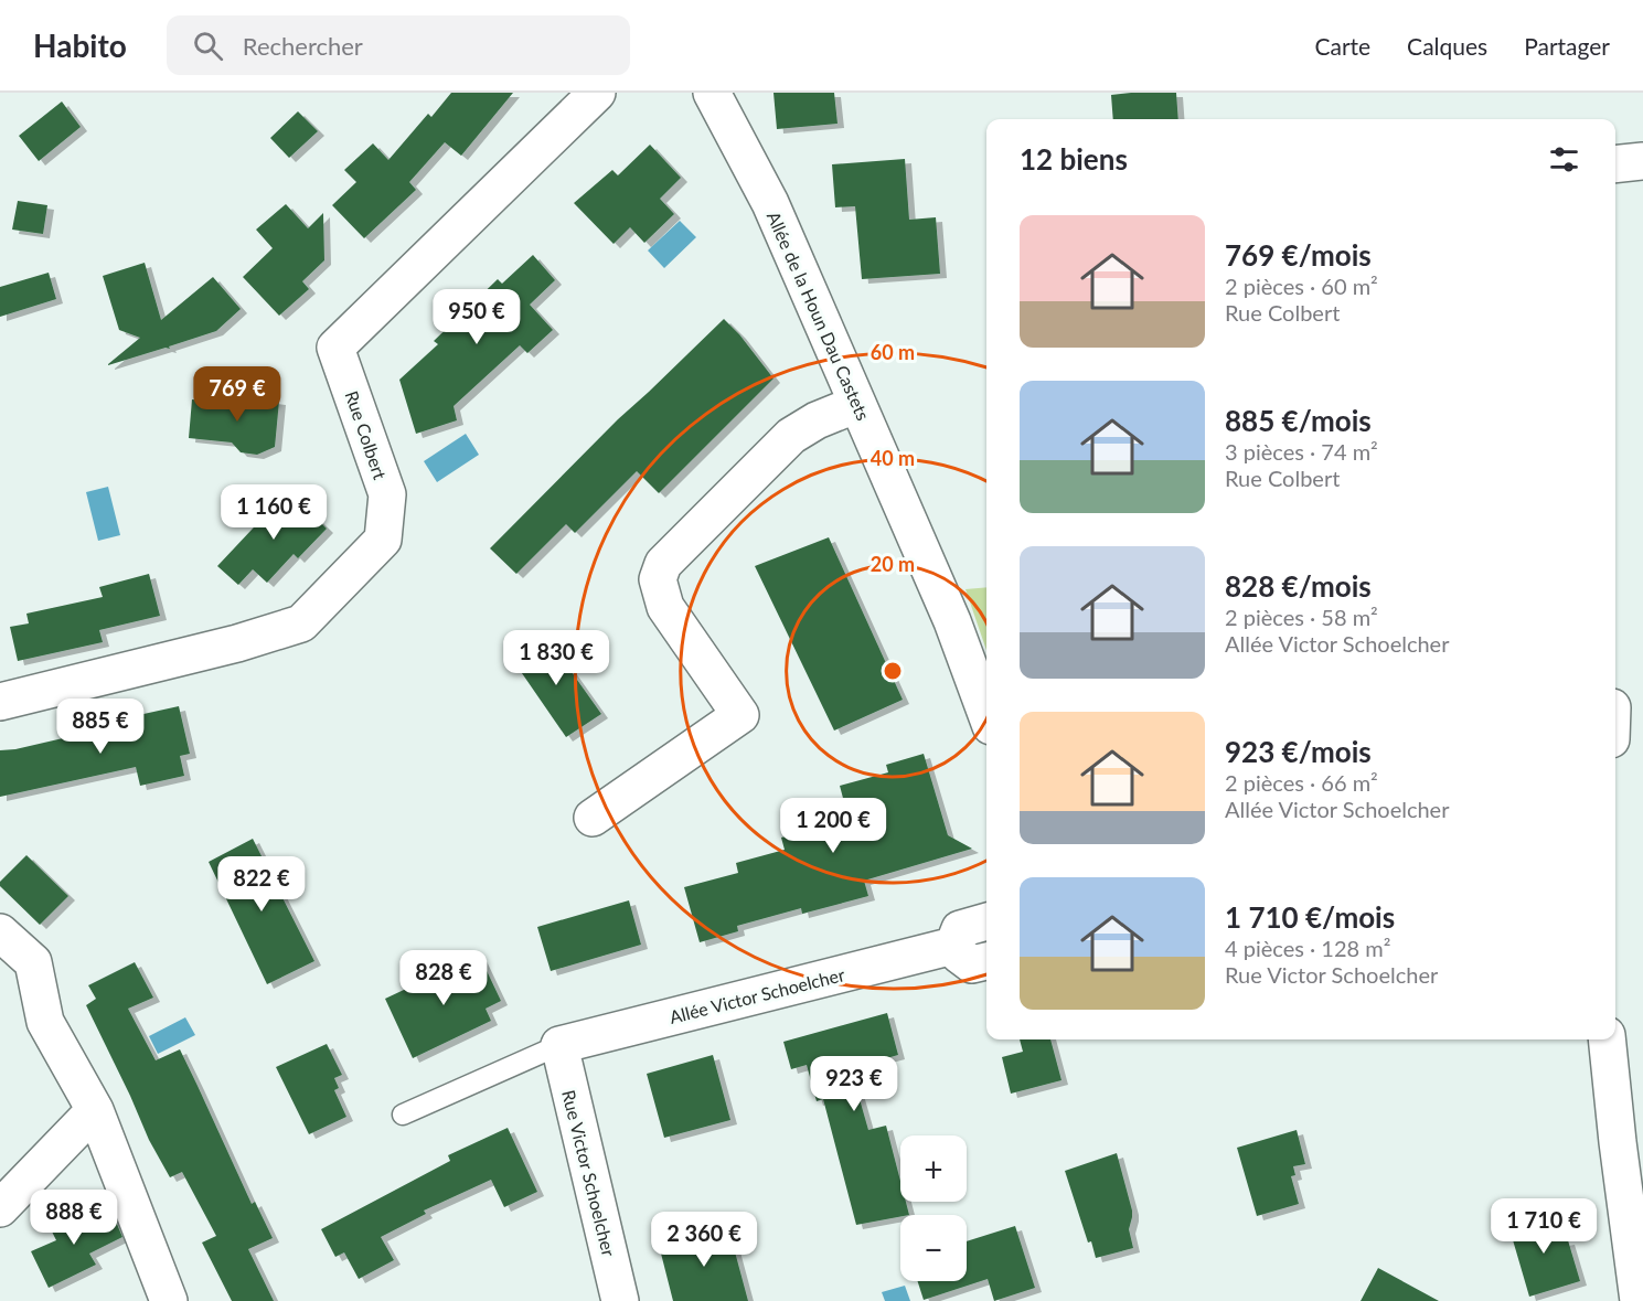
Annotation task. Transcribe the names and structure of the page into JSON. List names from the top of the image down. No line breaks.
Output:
{"streets":{"street":["Allée de la Houn Dau Castets","Rue Colbert","Allée Victor Schoelcher","Rue Victor Schoelcher"]},"crossings":[["Allée Victor Schoelcher","Rue Victor Schoelcher"]],"page":{"header":"Habito","search":"Rechercher","nav":["Carte","Calques","Partager"],"heading":"12 biens","list":[{"name":"769 €/mois","note":"2 pièces · 60 m² · Rue Colbert"},{"name":"885 €/mois","note":"3 pièces · 74 m² · Rue Colbert"},{"name":"828 €/mois","note":"2 pièces · 58 m² · Allée Victor Schoelcher"},{"name":"923 €/mois","note":"2 pièces · 66 m² · Allée Victor Schoelcher"},{"name":"1 710 €/mois","note":"4 pièces · 128 m² · Rue Victor Schoelcher"}],"price":["950 €","769 €","1 160 €","1 830 €","885 €","1 200 €","822 €","828 €","923 €","888 €","1 710 €","2 360 €"],"map_buttons":["+","−"]},"rings":["60 m","40 m","20 m"]}
